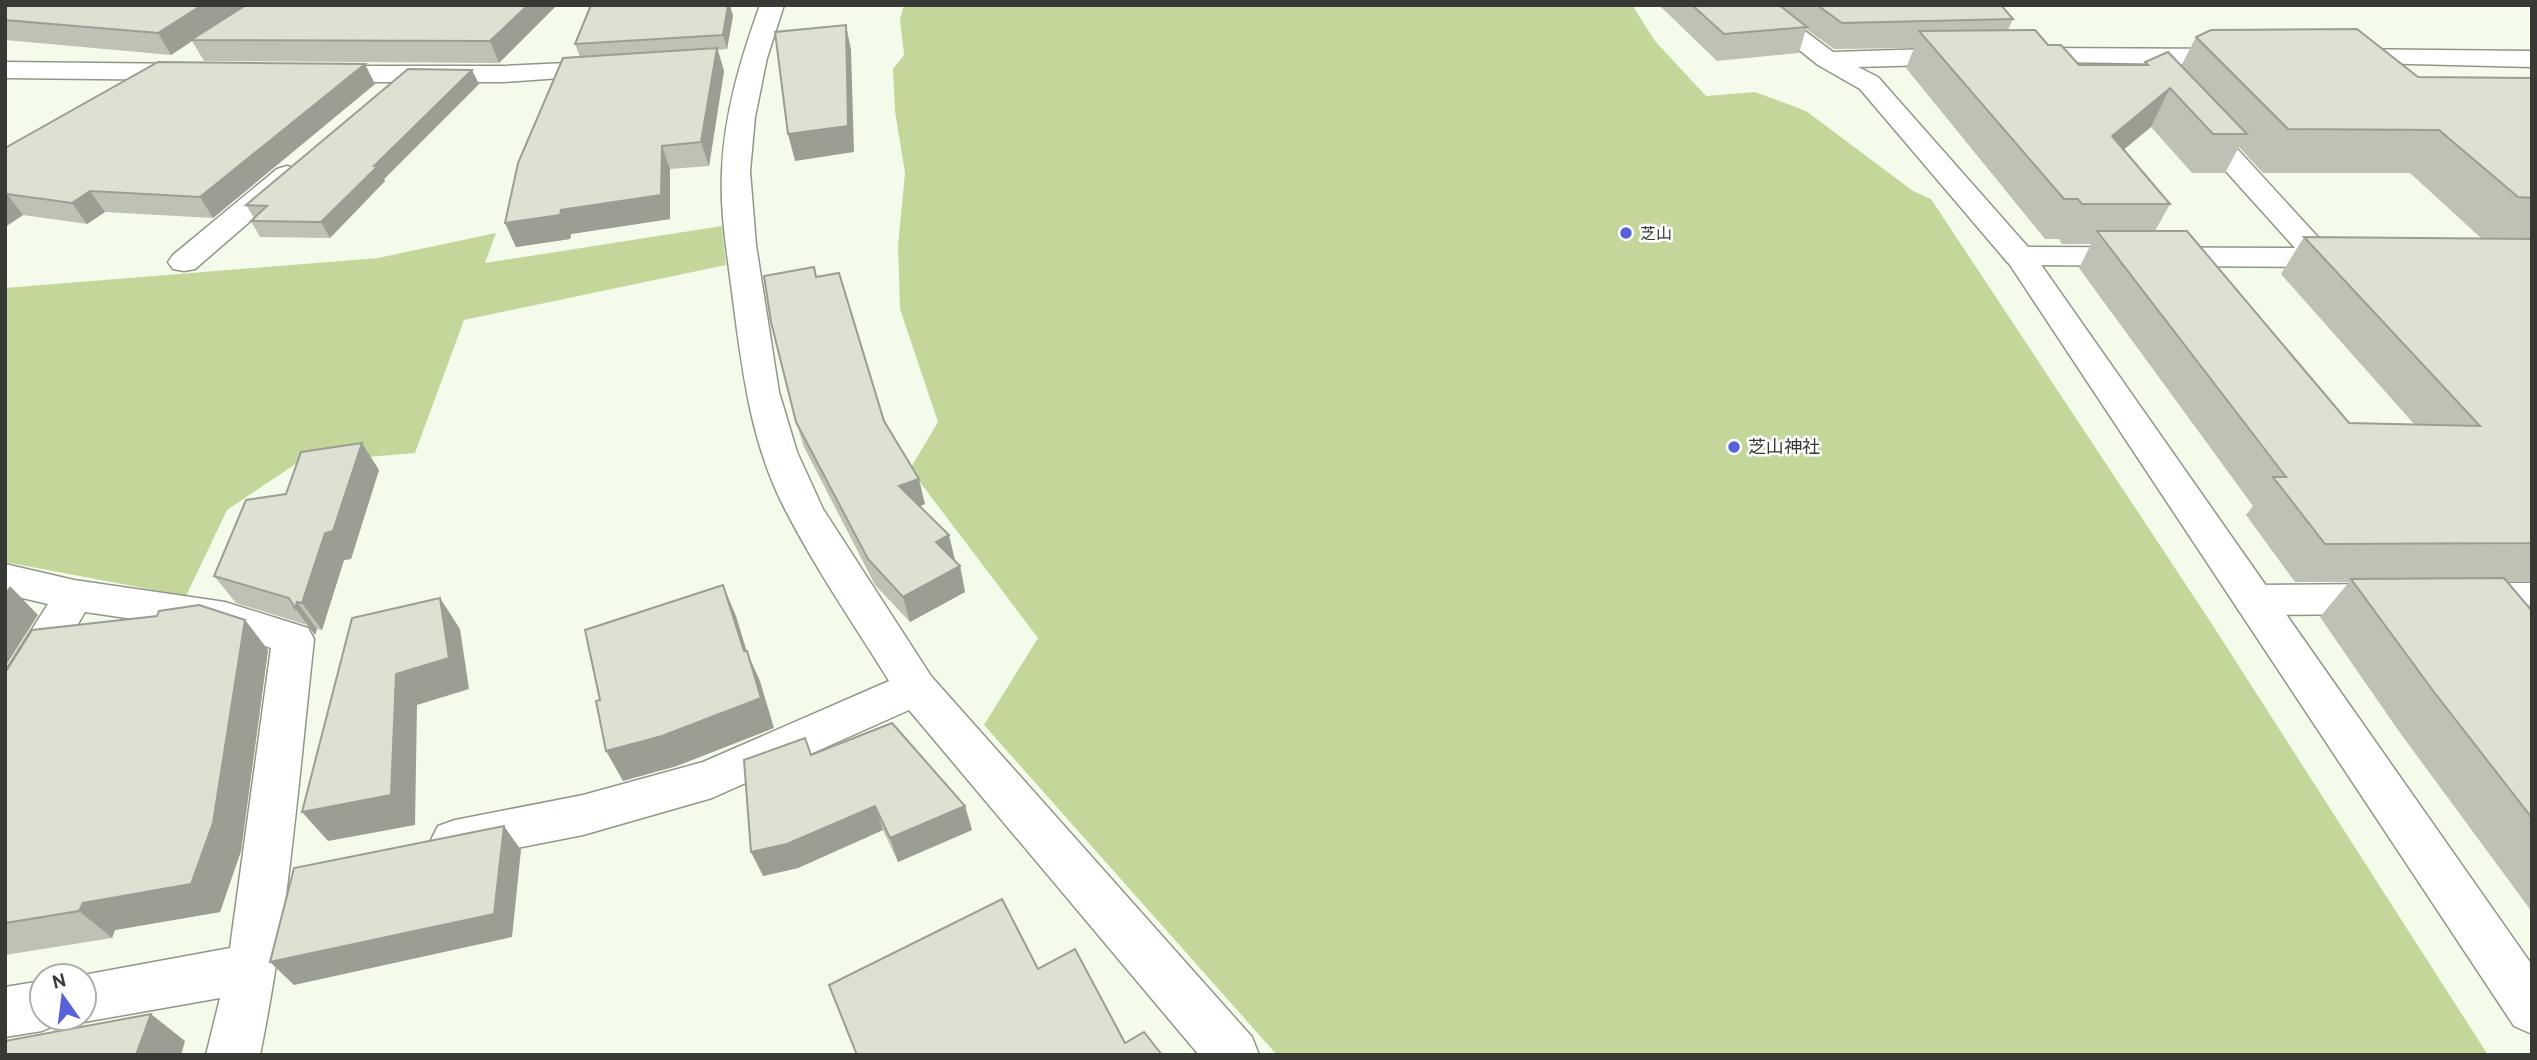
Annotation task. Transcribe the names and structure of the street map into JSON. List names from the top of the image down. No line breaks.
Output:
{"places":["芝山","芝山神社"],"north":"top"}
